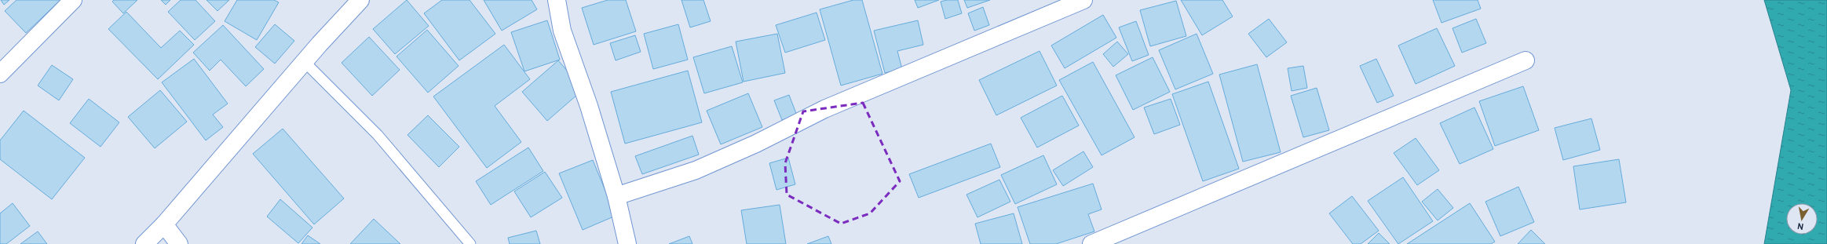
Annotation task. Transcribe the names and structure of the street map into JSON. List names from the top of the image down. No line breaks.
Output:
{"north":"bottom"}
